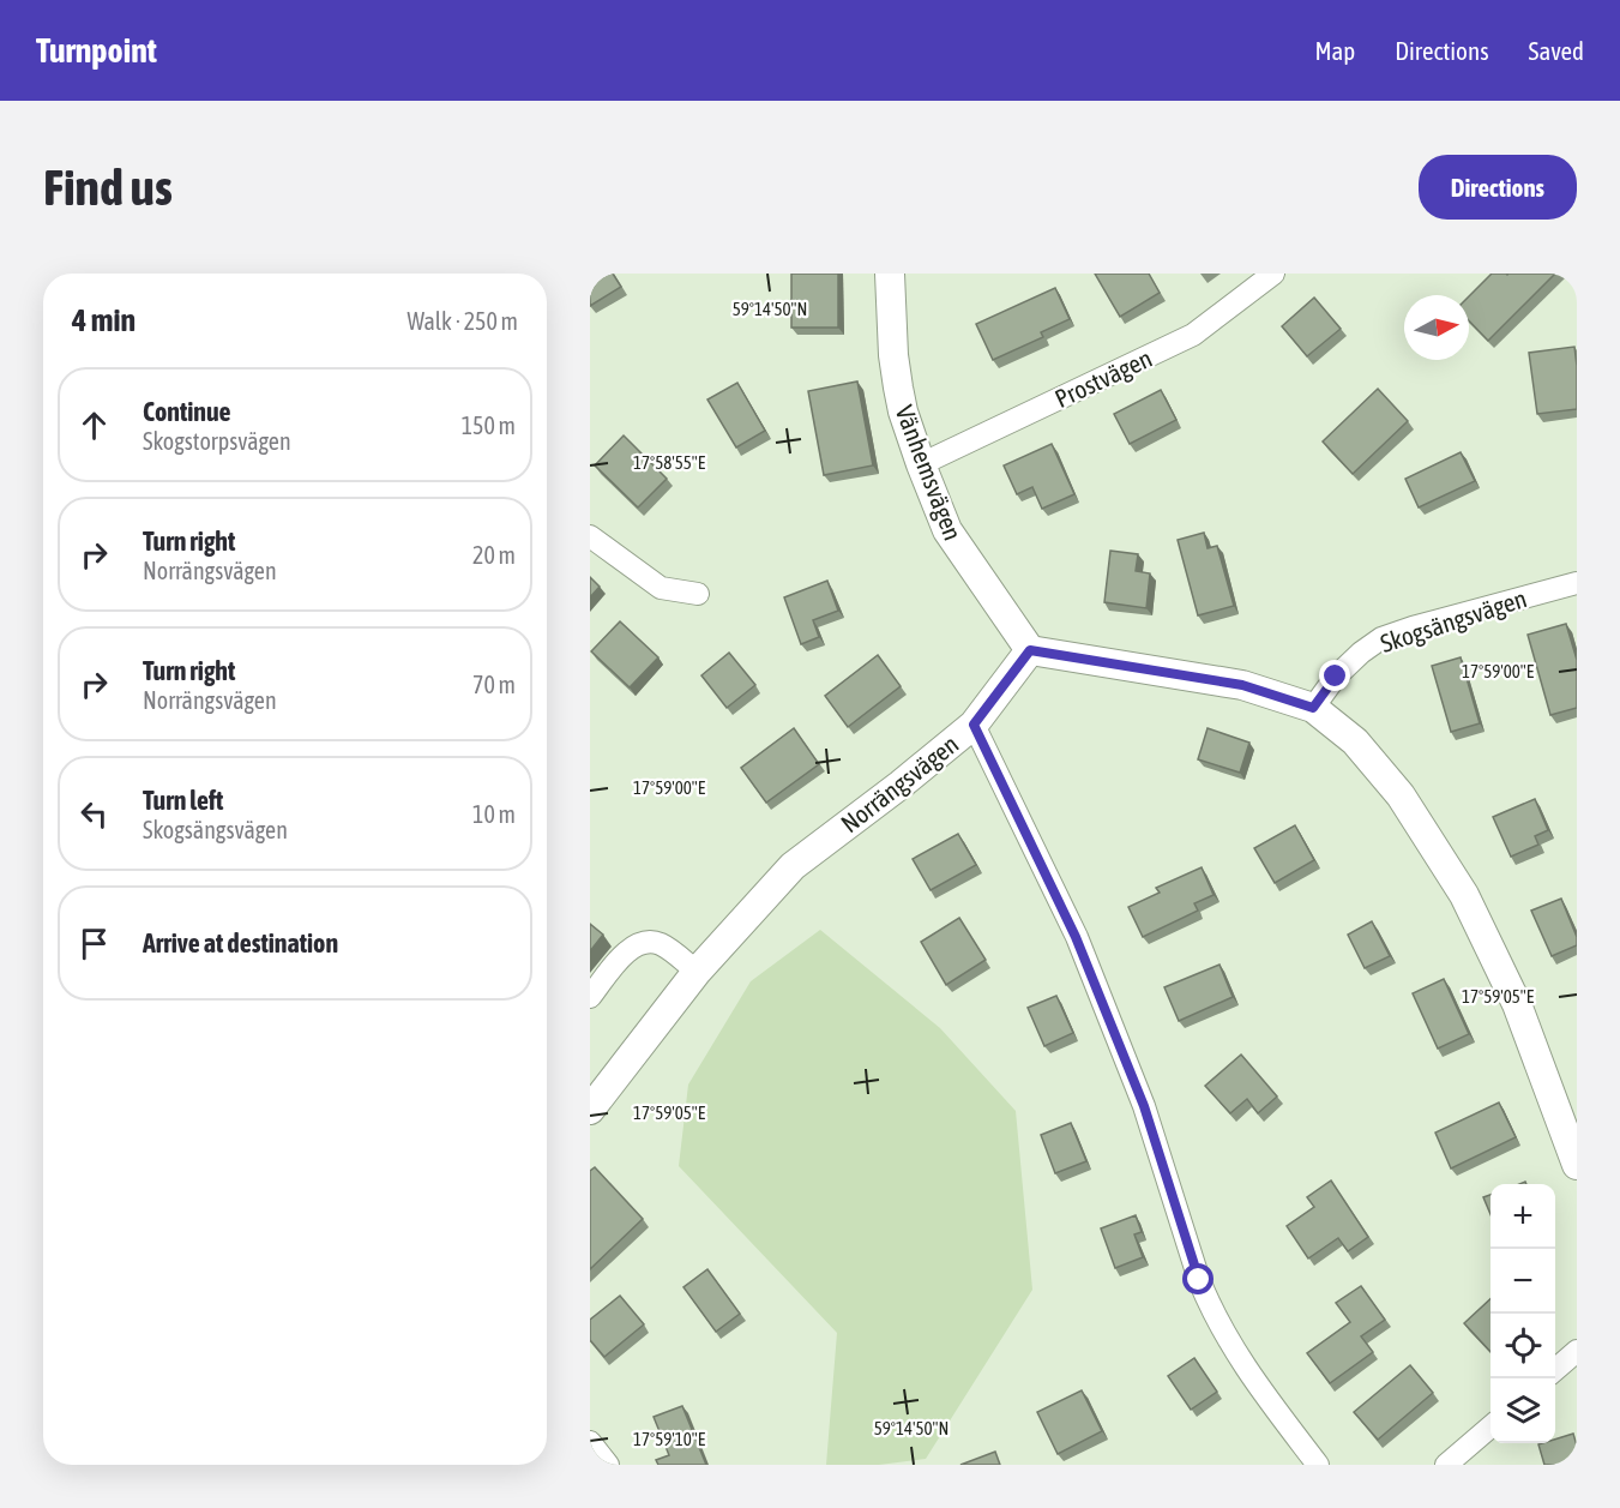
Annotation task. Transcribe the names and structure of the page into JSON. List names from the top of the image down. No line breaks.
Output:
{"streets":{"street":["Prostvägen","Vänhemsvägen","Skogsängsvägen","Norrängsvägen"]},"crossings":[["Prostvägen","Vänhemsvägen"],["Vänhemsvägen","Norrängsvägen"]],"north":"right","page":{"header":"Turnpoint","nav":["Map","Directions","Saved"],"buttons":"Directions","title":"Find us","heading":["4 min","Walk · 250 m"],"list":[["Continue","Skogstorpsvägen","150 m"],["Turn right","Norrängsvägen","20 m"],["Turn right","Norrängsvägen","70 m"],["Turn left","Skogsängsvägen","10 m"],"Arrive at destination"],"map_buttons":["+","−"]},"coordinates":["59°14'50\"N","17°58'55\"E","17°59'00\"E","17°59'05\"E","17°59'10\"E"]}
